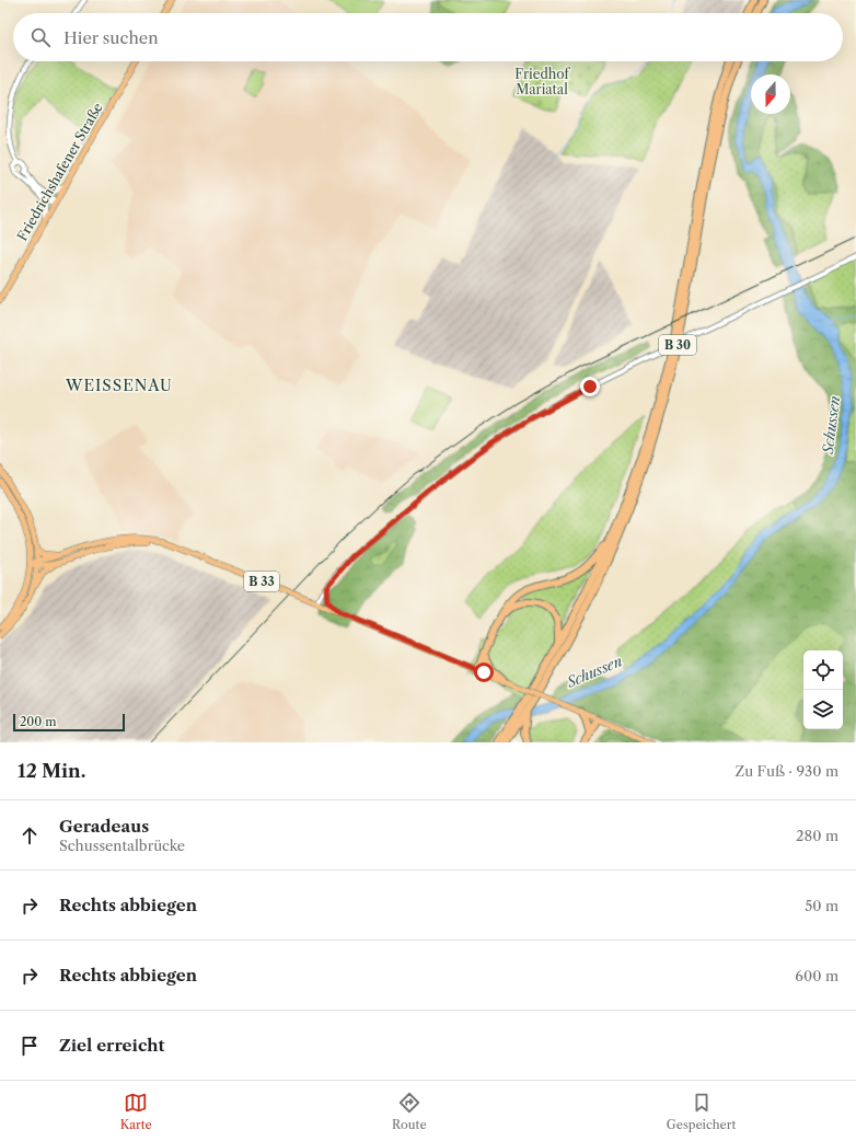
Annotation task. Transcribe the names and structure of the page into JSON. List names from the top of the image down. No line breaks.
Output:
{"streets":{"highway":["B 30"],"main road":["Friedrichshafener Straße","B 33"]},"districts":["WEISSENAU"],"water":["Schussen"],"parks":["Friedhof Mariatal"],"scale_bar":"200 m","north":"bottom","page":{"search":"Hier suchen","scale":"200 m","heading":["12 Min.","Zu Fuß · 930 m"],"list":[["Geradeaus","Schussentalbrücke","280 m"],["Rechts abbiegen","50 m"],["Rechts abbiegen","600 m"],"Ziel erreicht"],"nav":["Karte","Route","Gespeichert"]}}
